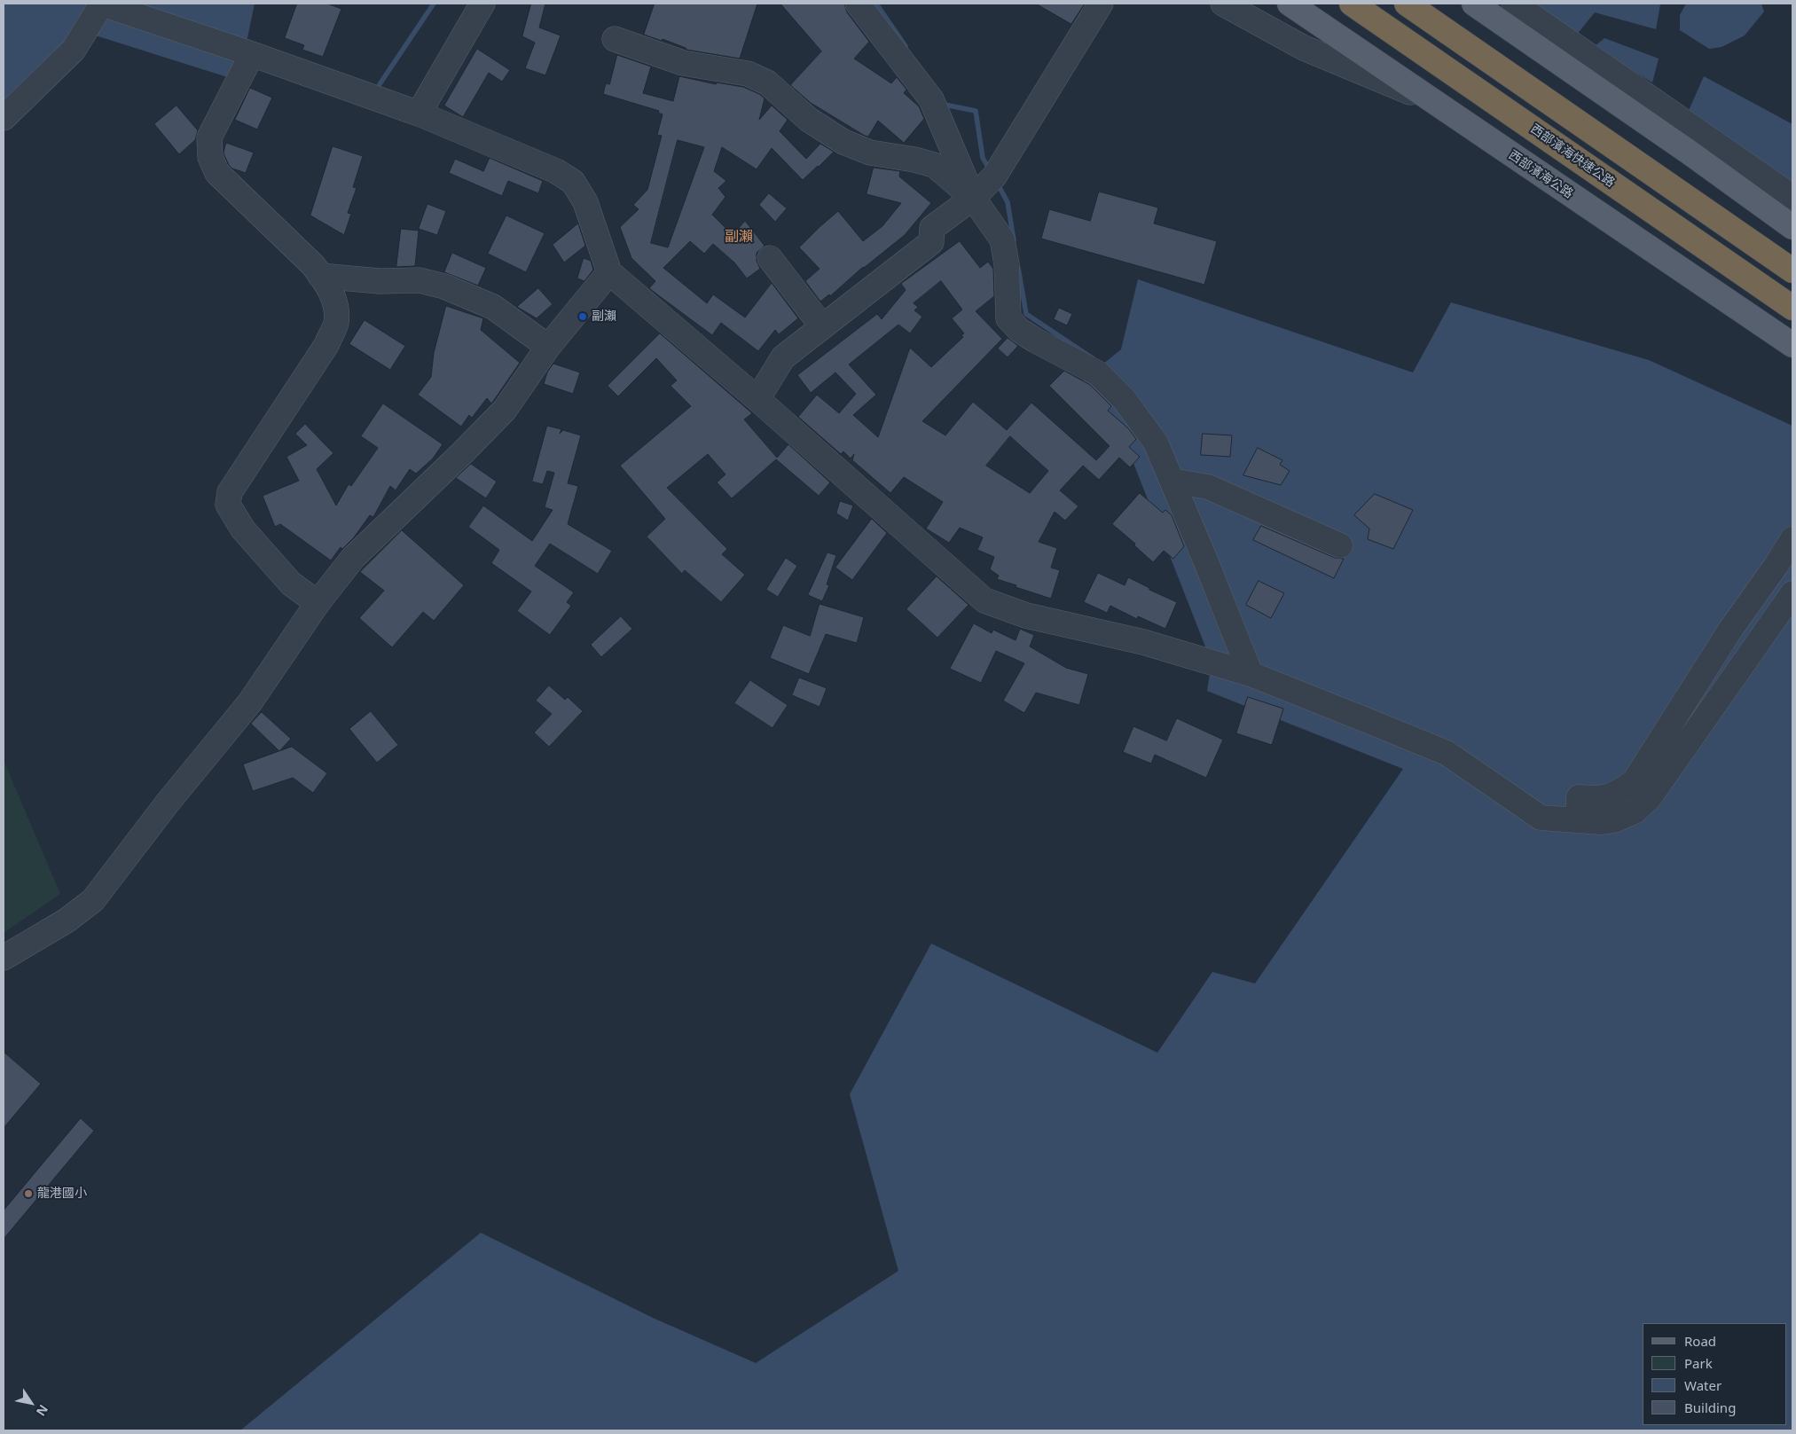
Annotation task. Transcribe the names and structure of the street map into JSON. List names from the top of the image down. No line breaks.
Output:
{"streets":{"highway":["西部濱海快速公路"],"main road":["西部濱海公路"]},"districts":["副瀨"],"places":["副瀨","龍港國小"],"legend":["Road","Park","Water","Building"],"north":"bottom right"}
